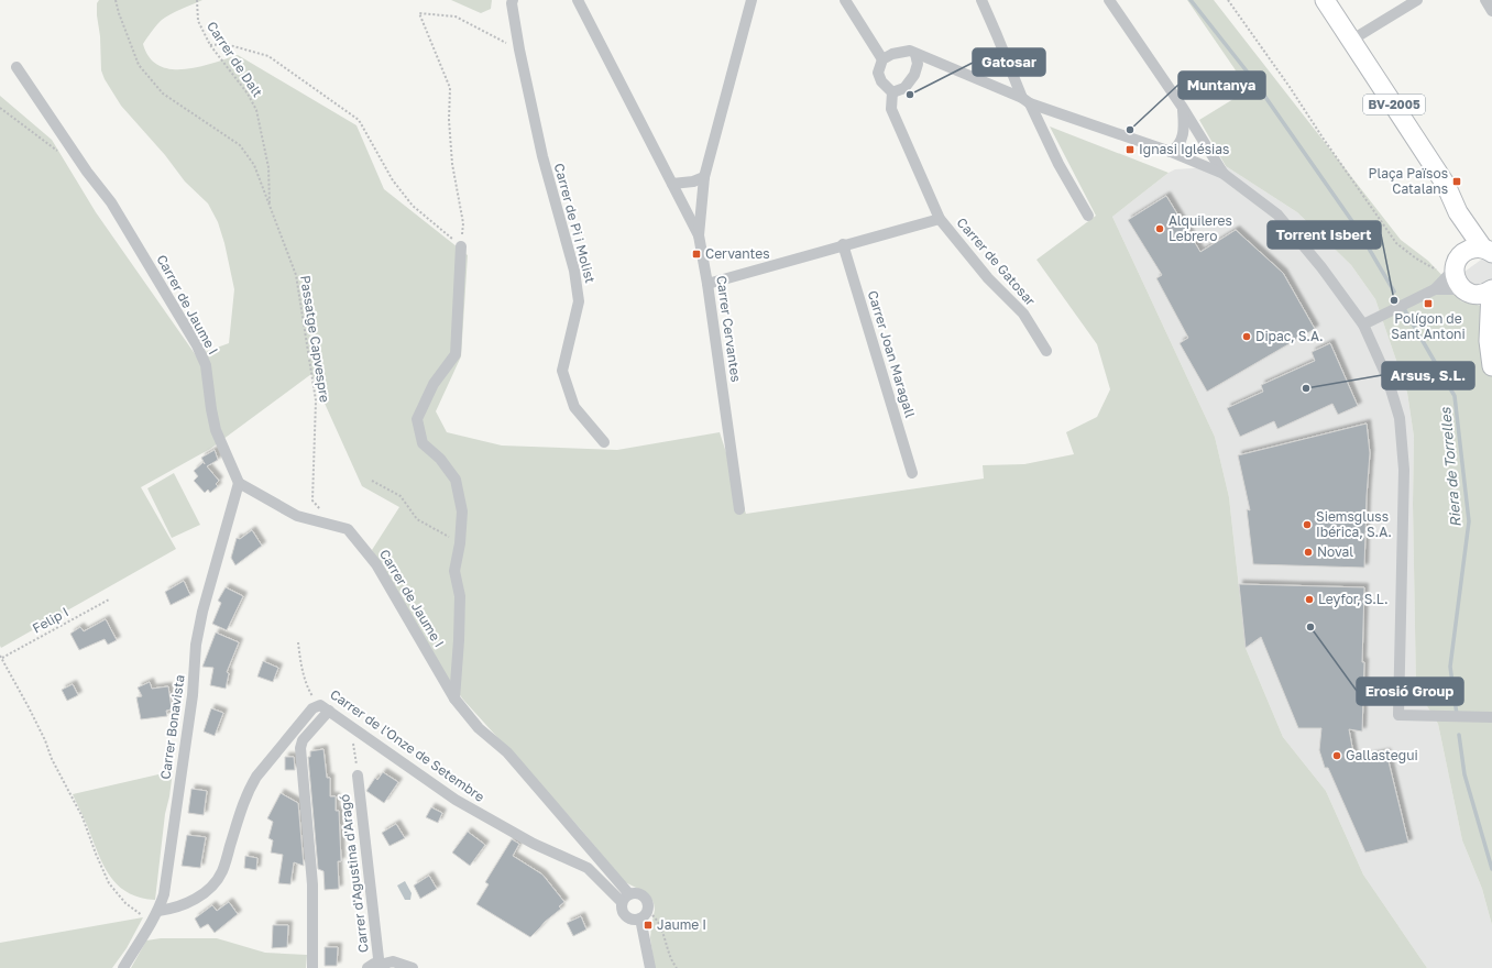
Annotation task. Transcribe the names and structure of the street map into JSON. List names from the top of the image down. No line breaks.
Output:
{"streets":{"main road":["BV-2005"],"street":["Carrer de Pi i Molist","Carrer de Gatosar","Carrer de Jaume I","Carrer Cervantes","Carrer Joan Maragall","Carrer Bonavista","Carrer de l'Onze de Setembre","Carrer d'Agustina d'Aragó"],"path":["Carrer de Dalt","Passatge Capvespre","Felip I"]},"crossings":[["Carrer de Dalt","Passatge Capvespre"],["Carrer de Jaume I","Passatge Capvespre"],["Carrer de Jaume I","Carrer Bonavista"],["Carrer de Jaume I","Carrer de l'Onze de Setembre"]],"water":["Riera de Torrelles"],"places":{"other":["Gatosar","Muntanya","Alquileres Lebrero","Torrent Isbert","Dipac, S.A.","Arsus, S.L.","Siemsgluss Ibérica, S.A.","Noval","Leyfor, S.L.","Erosió Group","Gallastegui"],"transit":["Ignasi Iglésias","Plaça Països Catalans","Cervantes","Polígon de Sant Antoni","Jaume I"]}}
